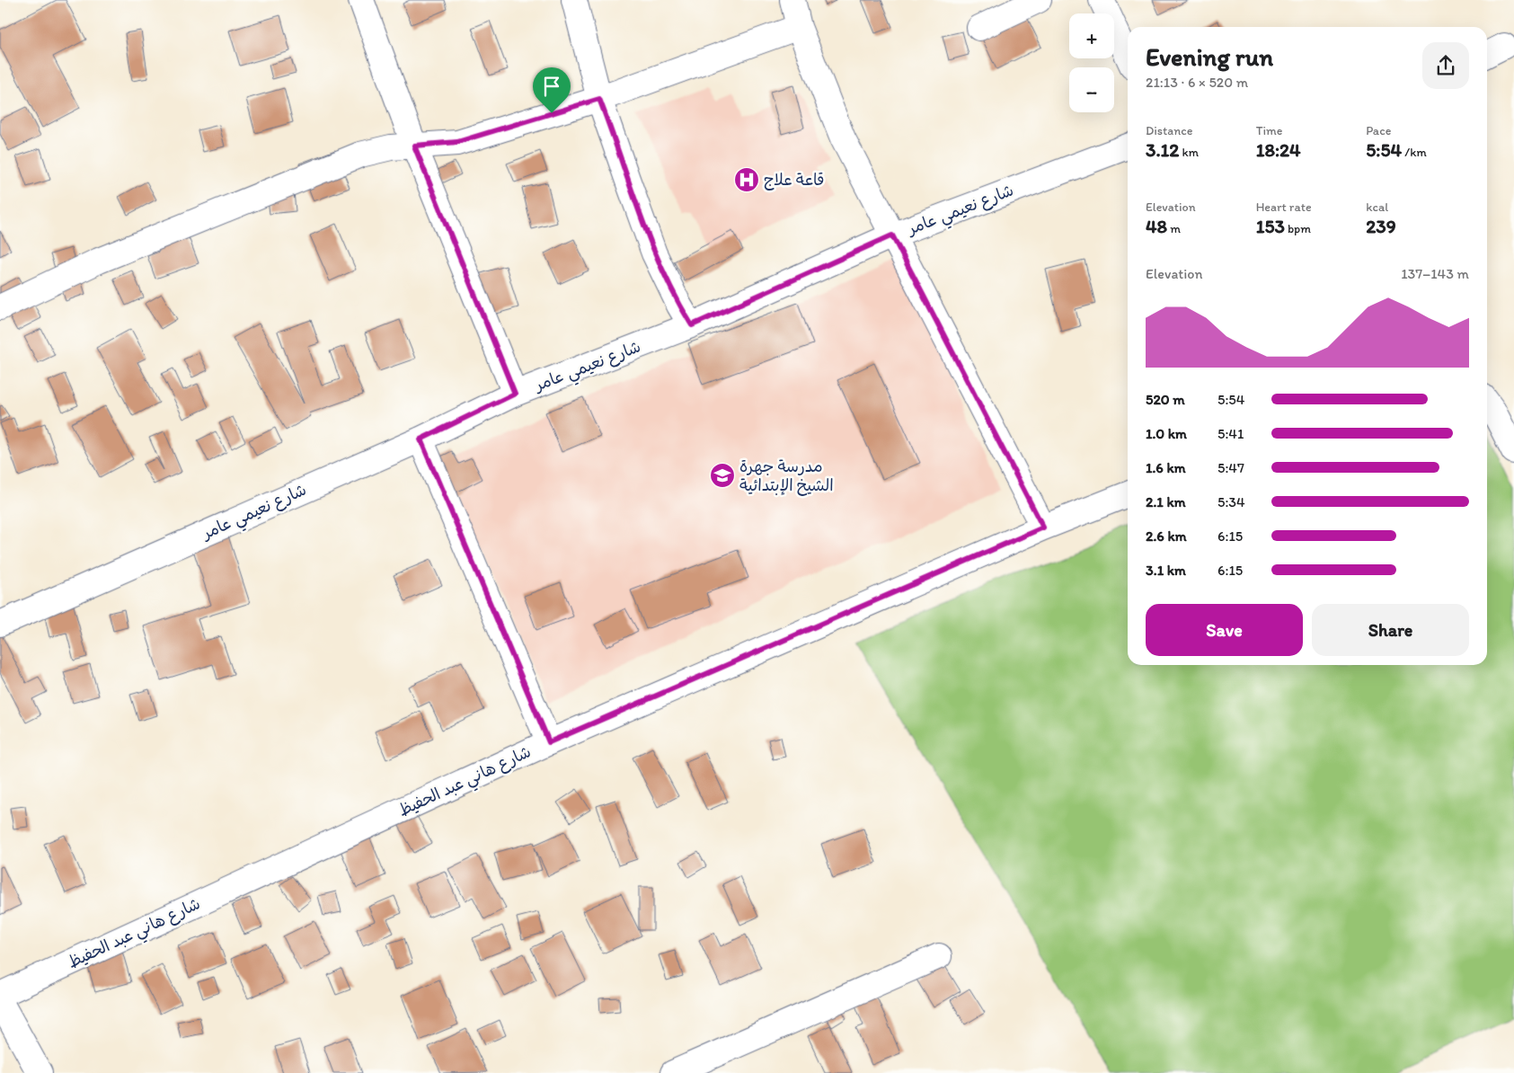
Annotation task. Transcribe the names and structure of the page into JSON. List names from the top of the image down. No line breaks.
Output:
{"streets":{"street":["شارع نعيمي عامر","شارع هاني عبد الحفيظ"]},"places":{"hospital":["قاعة علاج"],"school or university":["مدرسة جهرة الشيخ الإبتدائية"]},"page":{"map_buttons":["+","−"],"heading":["Evening run","21:13 · 6 × 520 m"],"stats":[["Distance","3.12 km"],["Time","18:24"],["Pace","5:54 /km"],["Elevation","48 m"],["Heart rate","153 bpm"],["kcal","239"]],"chart":["Elevation","137–143 m"],"list":[{"name":"520 m","note":"5:54"},{"name":"1.0 km","note":"5:41"},{"name":"1.6 km","note":"5:47"},{"name":"2.1 km","note":"5:34"},{"name":"2.6 km","note":"6:15"},{"name":"3.1 km","note":"6:15"}],"buttons":["Save","Share"]}}
